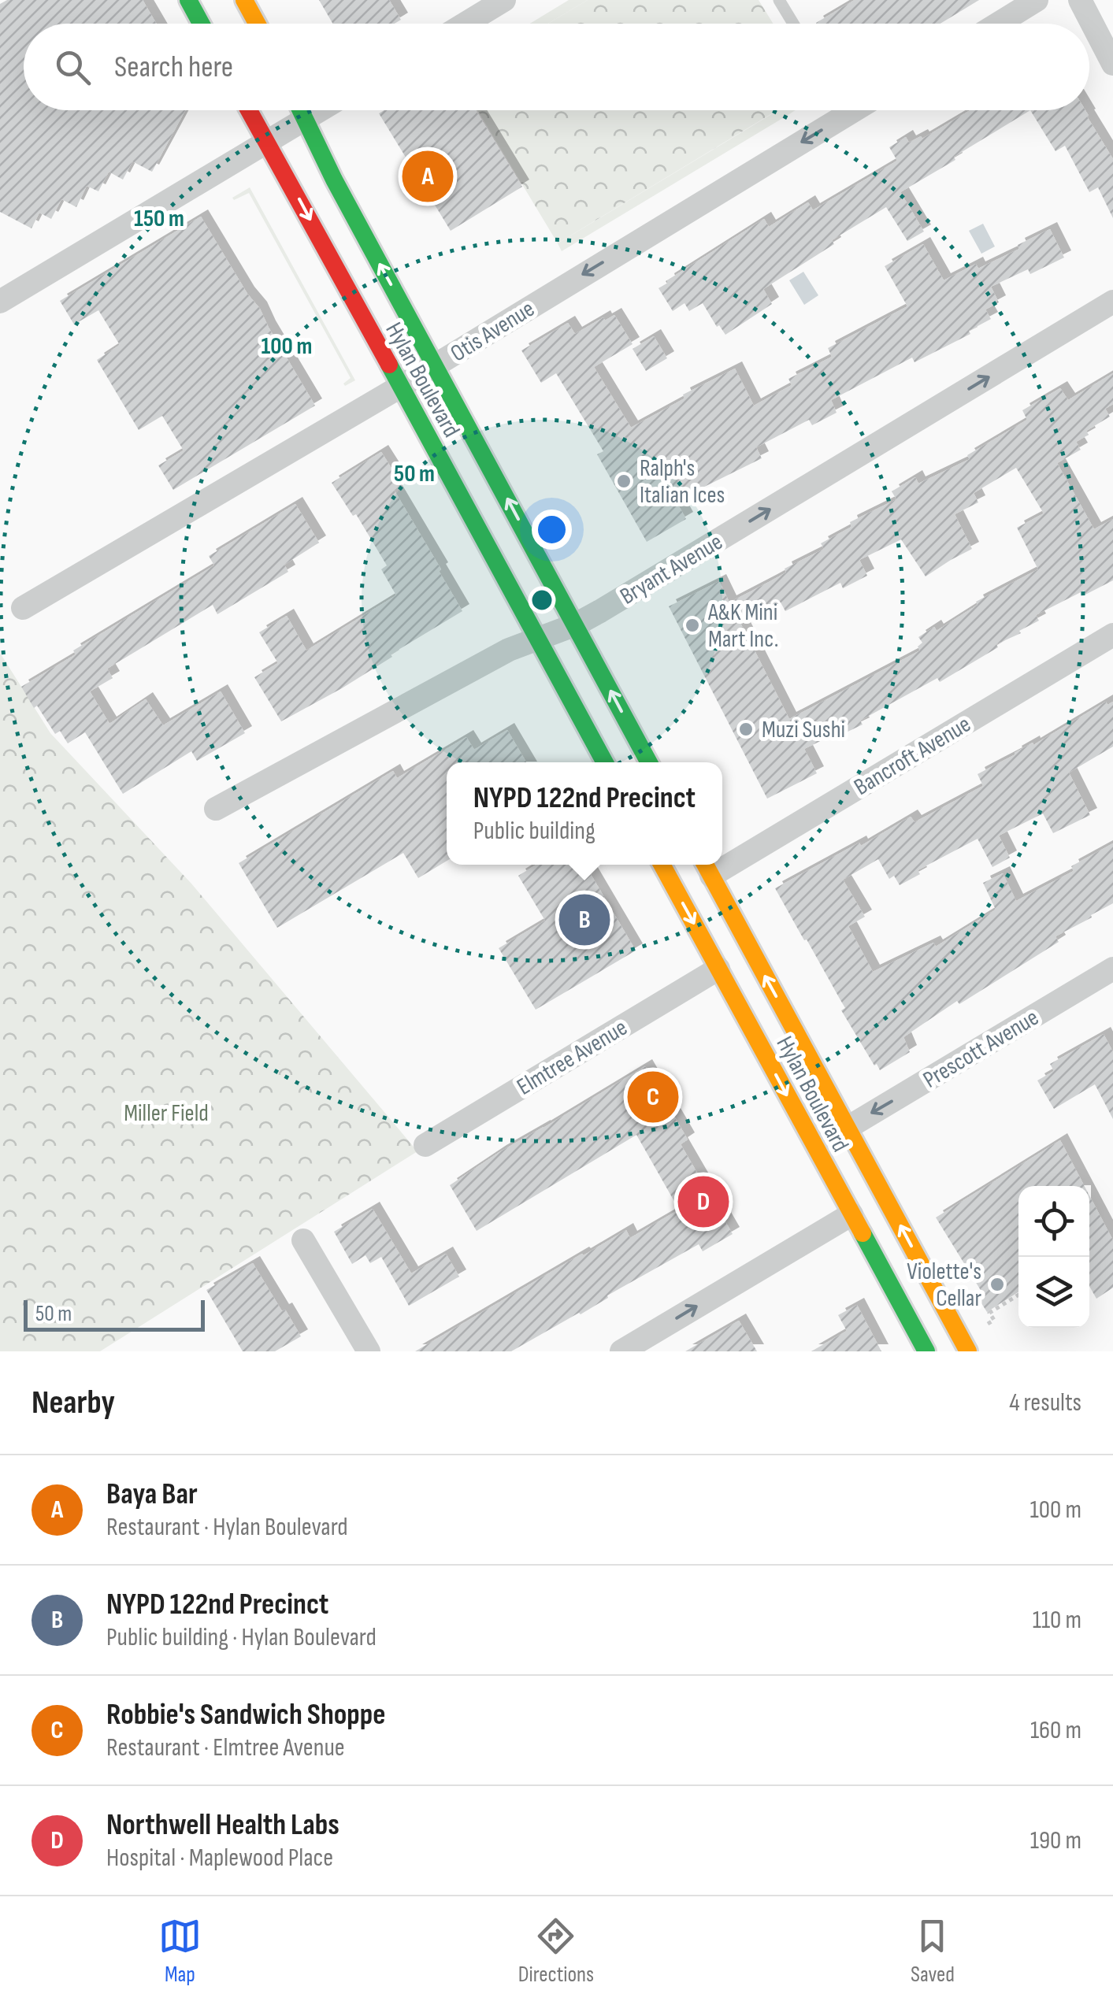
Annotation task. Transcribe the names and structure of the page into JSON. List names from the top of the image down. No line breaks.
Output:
{"streets":{"main road":["Hylan Boulevard"],"street":["Otis Avenue","Bryant Avenue","Bancroft Avenue","Prescott Avenue","Elmtree Avenue"]},"crossings":[["Otis Avenue","Hylan Boulevard"],["Hylan Boulevard","Bryant Avenue"],["Hylan Boulevard","Prescott Avenue"],["Hylan Boulevard","Elmtree Avenue"]],"one_way":["Otis Avenue","Bryant Avenue","Prescott Avenue"],"parks":["Miller Field"],"places":["Ralph's Italian Ices","A&K Mini Mart Inc.","Muzi Sushi","Violette's Cellar"],"scale_bar":"50 m","page":{"search":"Search here","pins":["A","B","C","D"],"popup":["NYPD 122nd Precinct","Public building"],"scale":"50 m","heading":["Nearby","4 results"],"list":[{"mark":"A","name":"Baya Bar","note":"Restaurant · Hylan Boulevard","value":"100 m"},{"mark":"B","name":"NYPD 122nd Precinct","note":"Public building · Hylan Boulevard","value":"110 m"},{"mark":"C","name":"Robbie's Sandwich Shoppe","note":"Restaurant · Elmtree Avenue","value":"160 m"},{"mark":"D","name":"Northwell Health Labs","note":"Hospital · Maplewood Place","value":"190 m"}],"nav":["Map","Directions","Saved"]},"rings":["150 m","100 m","50 m"]}
